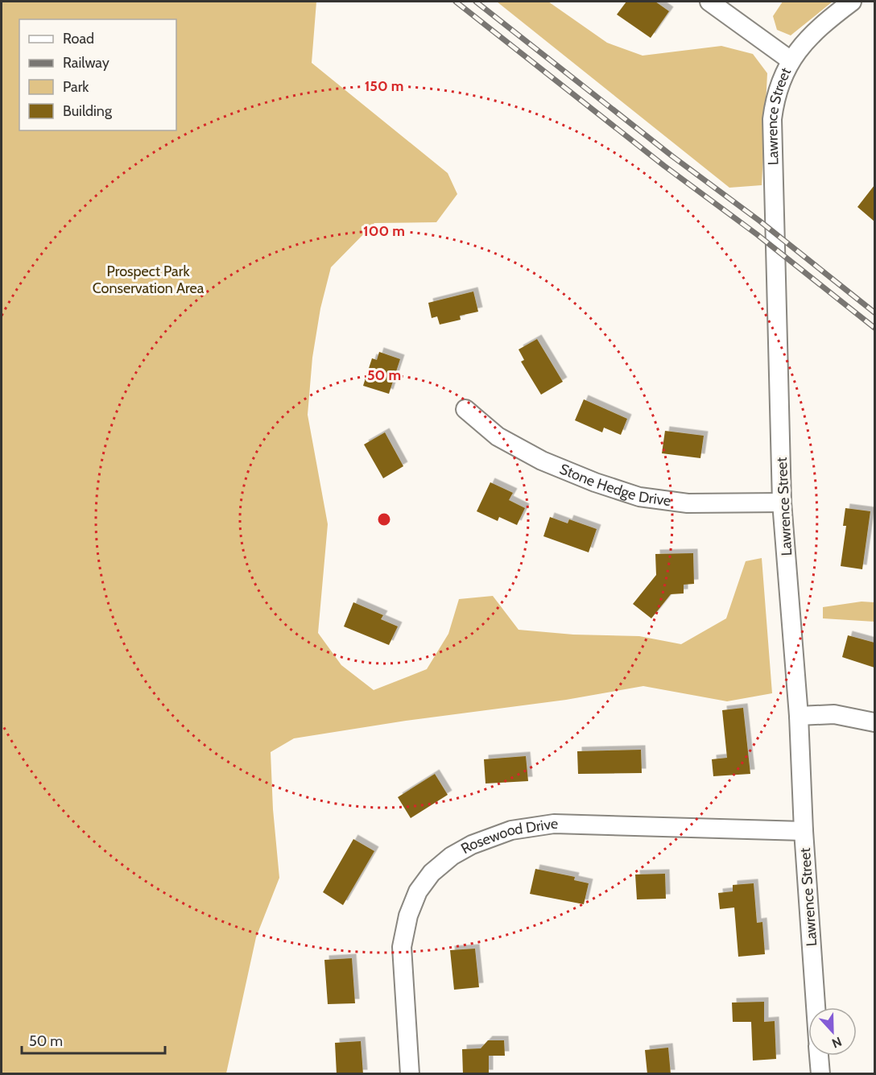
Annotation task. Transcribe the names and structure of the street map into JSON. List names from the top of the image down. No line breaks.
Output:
{"streets":{"street":["Lawrence Street","Stone Hedge Drive","Rosewood Drive"]},"crossings":[["Lawrence Street","Stone Hedge Drive"],["Lawrence Street","Rosewood Drive"]],"parks":["Prospect Park Conservation Area"],"legend":["Road","Railway","Park","Building"],"scale_bar":"50 m","north":"bottom","rings":["150 m","100 m","50 m"]}
